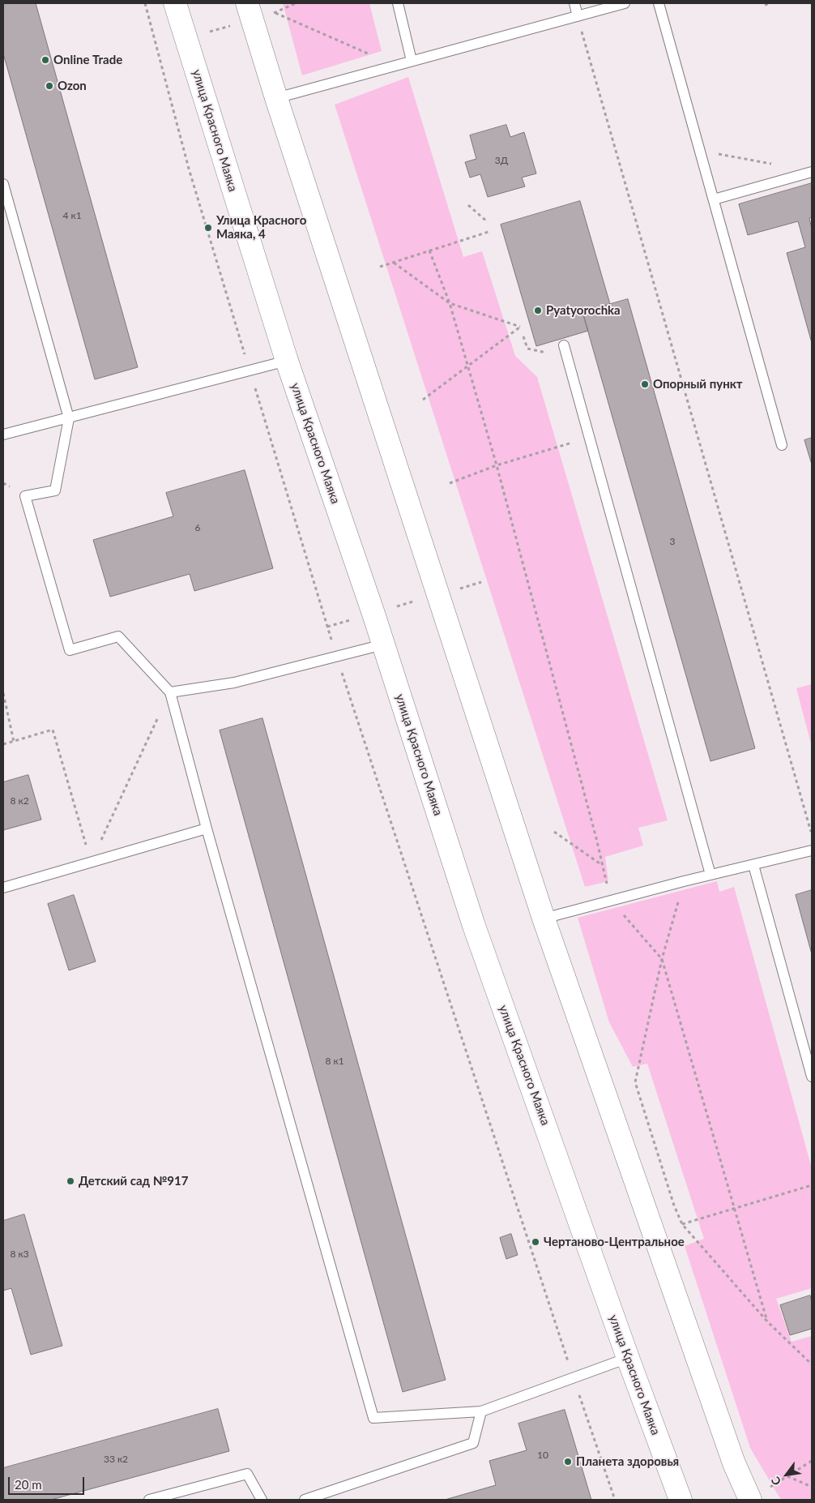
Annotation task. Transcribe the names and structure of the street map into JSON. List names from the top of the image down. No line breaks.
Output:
{"streets":{"street":["улица Красного Маяка"]},"places":["Online Trade","Ozon","Улица Красного Маяка, 4","Pyatyorochka","Опорный пункт","Детский сад №917","Чертаново-Центральное","Планета здоровья"],"house_numbers":["3Д","4 к1","6","3","8 к2","8 к1","8 к3","10","33 к2"],"scale_bar":"20 m","north":"bottom left"}
